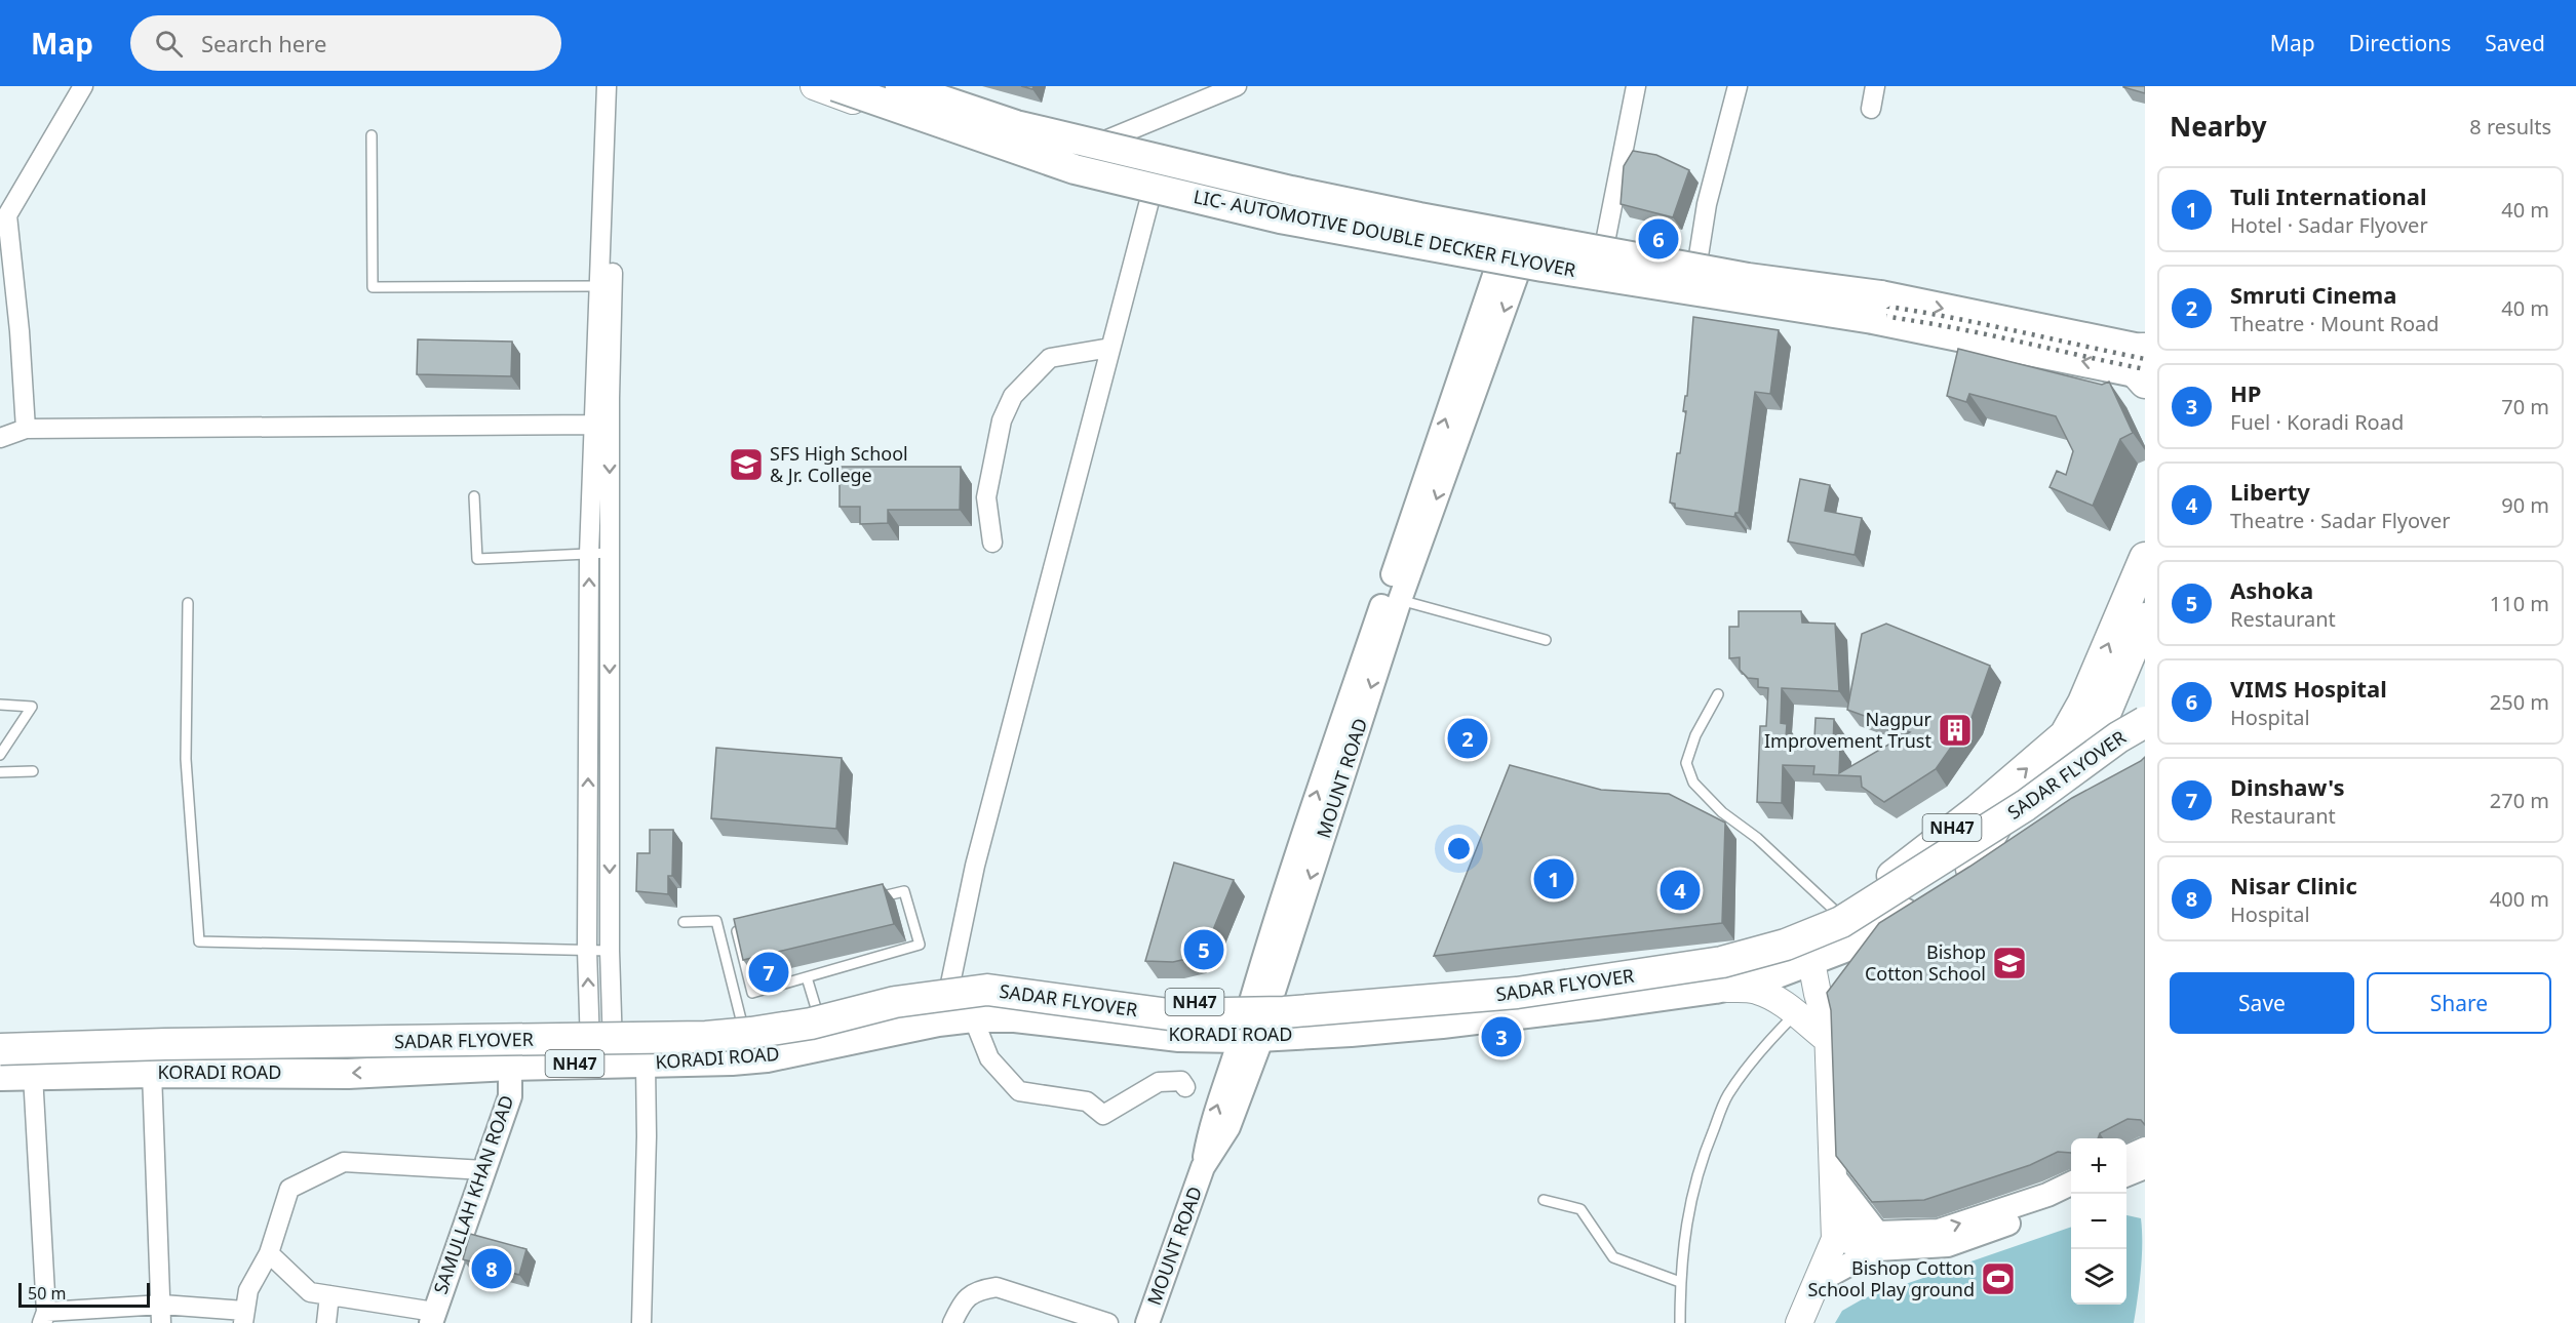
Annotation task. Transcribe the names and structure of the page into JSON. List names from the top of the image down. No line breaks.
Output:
{"streets":{"highway":["SADAR FLYOVER","NH47"],"main road":["LIC- AUTOMOTIVE DOUBLE DECKER FLYOVER","KORADI ROAD"],"street":["MOUNT ROAD","SAMULLAH KHAN ROAD"]},"crossings":[["SADAR FLYOVER","KORADI ROAD"],["MOUNT ROAD","NH47"],["MOUNT ROAD","KORADI ROAD"],["KORADI ROAD","SAMULLAH KHAN ROAD"]],"places":{"school or university":["SFS High School & Jr. College","Bishop Cotton School"],"building":["Nagpur Improvement Trust"],"sports":["Bishop Cotton School Play ground"]},"scale_bar":"50 m","page":{"header":"Map","search":"Search here","nav":["Map","Directions","Saved"],"heading":["Nearby","8 results"],"list":[{"mark":"1","name":"Tuli International","note":"Hotel · Sadar Flyover","value":"40 m"},{"mark":"2","name":"Smruti Cinema","note":"Theatre · Mount Road","value":"40 m"},{"mark":"3","name":"HP","note":"Fuel · Koradi Road","value":"70 m"},{"mark":"4","name":"Liberty","note":"Theatre · Sadar Flyover","value":"90 m"},{"mark":"5","name":"Ashoka","note":"Restaurant","value":"110 m"},{"mark":"6","name":"VIMS Hospital","note":"Hospital","value":"250 m"},{"mark":"7","name":"Dinshaw's","note":"Restaurant","value":"270 m"},{"mark":"8","name":"Nisar Clinic","note":"Hospital","value":"400 m"}],"pins":["6","2","1","4","5","7","3","8"],"buttons":["Save","Share"],"map_buttons":["+","−"],"scale":"50 m"}}
